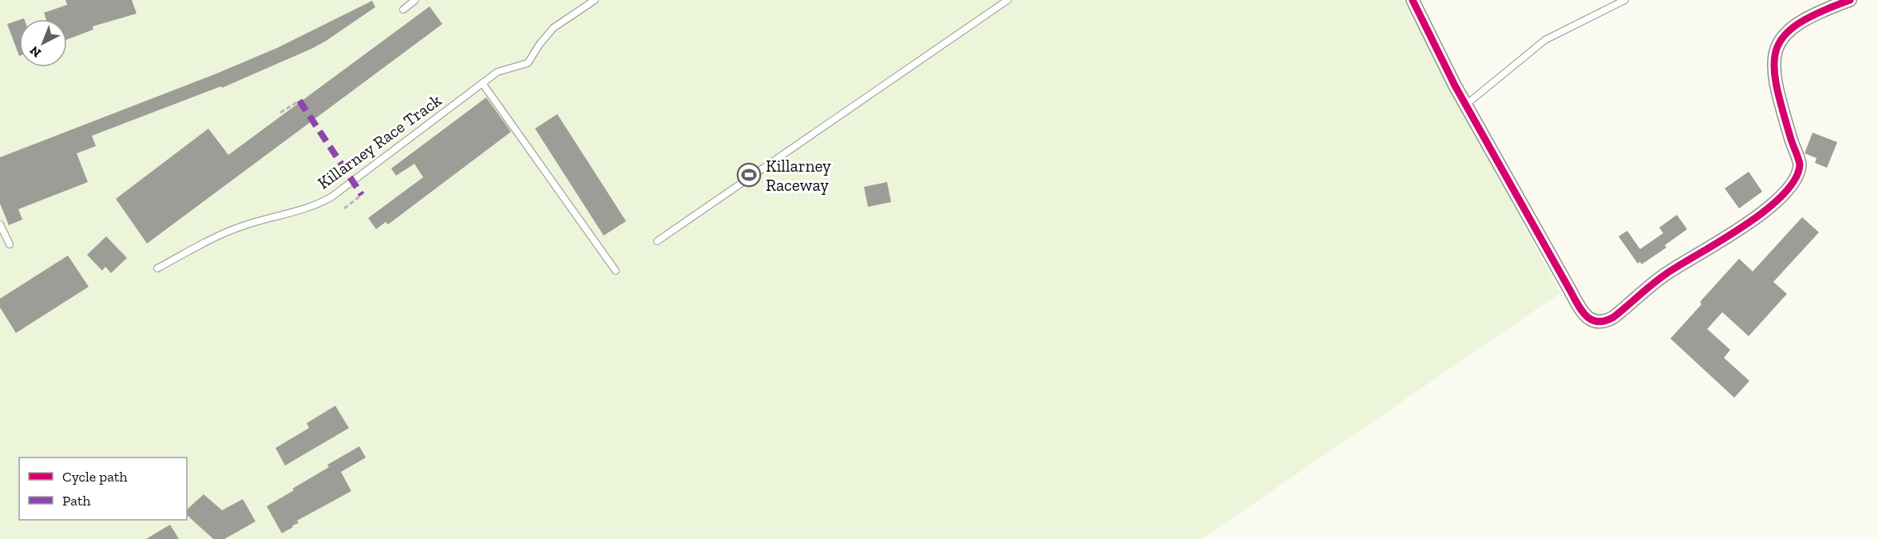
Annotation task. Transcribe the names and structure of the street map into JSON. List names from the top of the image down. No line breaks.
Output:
{"streets":{"lane":["Killarney Race Track"]},"places":{"sports":["Killarney Raceway"]},"legend":["Cycle path","Path"],"north":"bottom left"}
